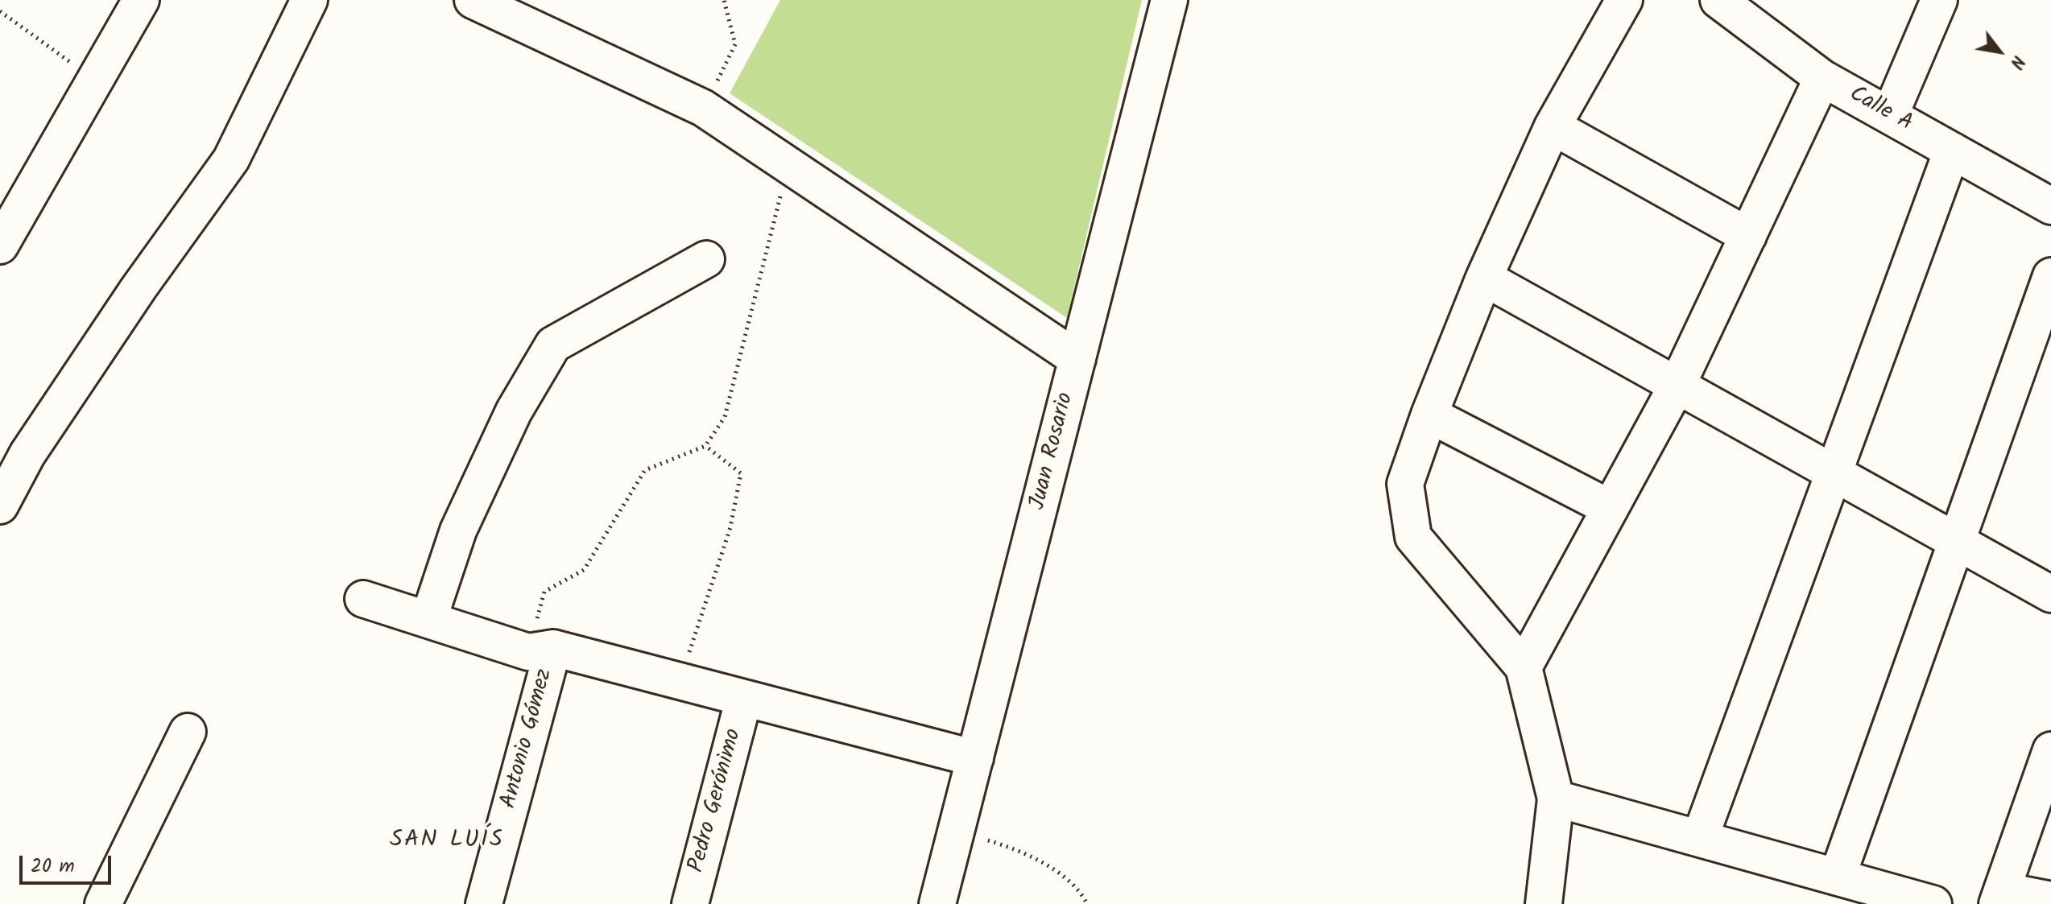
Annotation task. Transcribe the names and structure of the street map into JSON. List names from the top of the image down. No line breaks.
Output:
{"streets":{"street":["Calle A","Juan Rosario","Antonio Gómez","Pedro Gerónimo"]},"districts":["SAN LUÍS"],"scale_bar":"20 m","north":"bottom right"}
